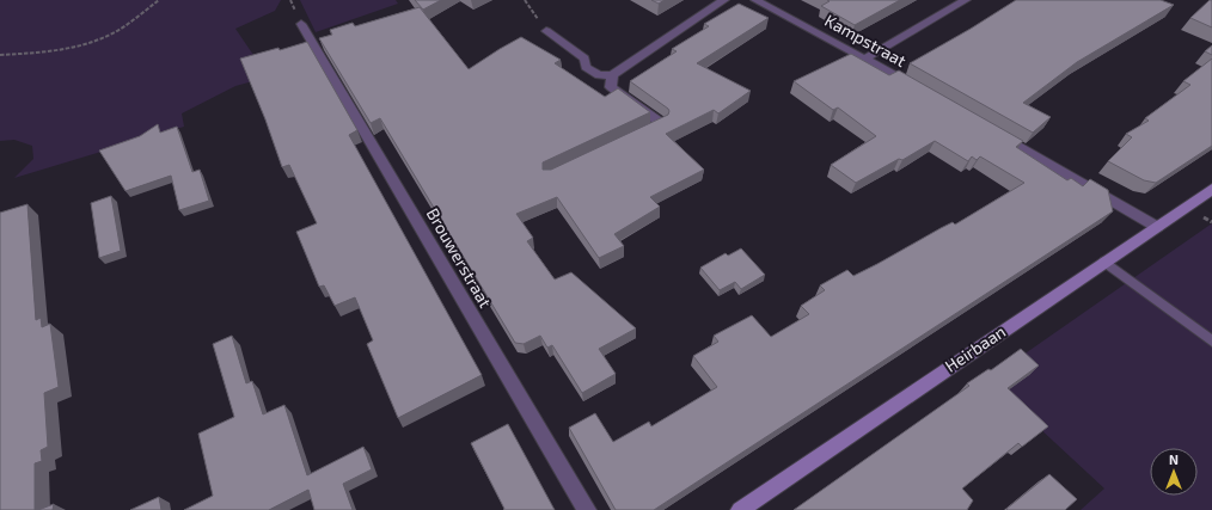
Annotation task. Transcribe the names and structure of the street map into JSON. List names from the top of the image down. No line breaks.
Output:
{"streets":{"street":["Kampstraat","Brouwerstraat","Heirbaan"]},"north":"top"}
